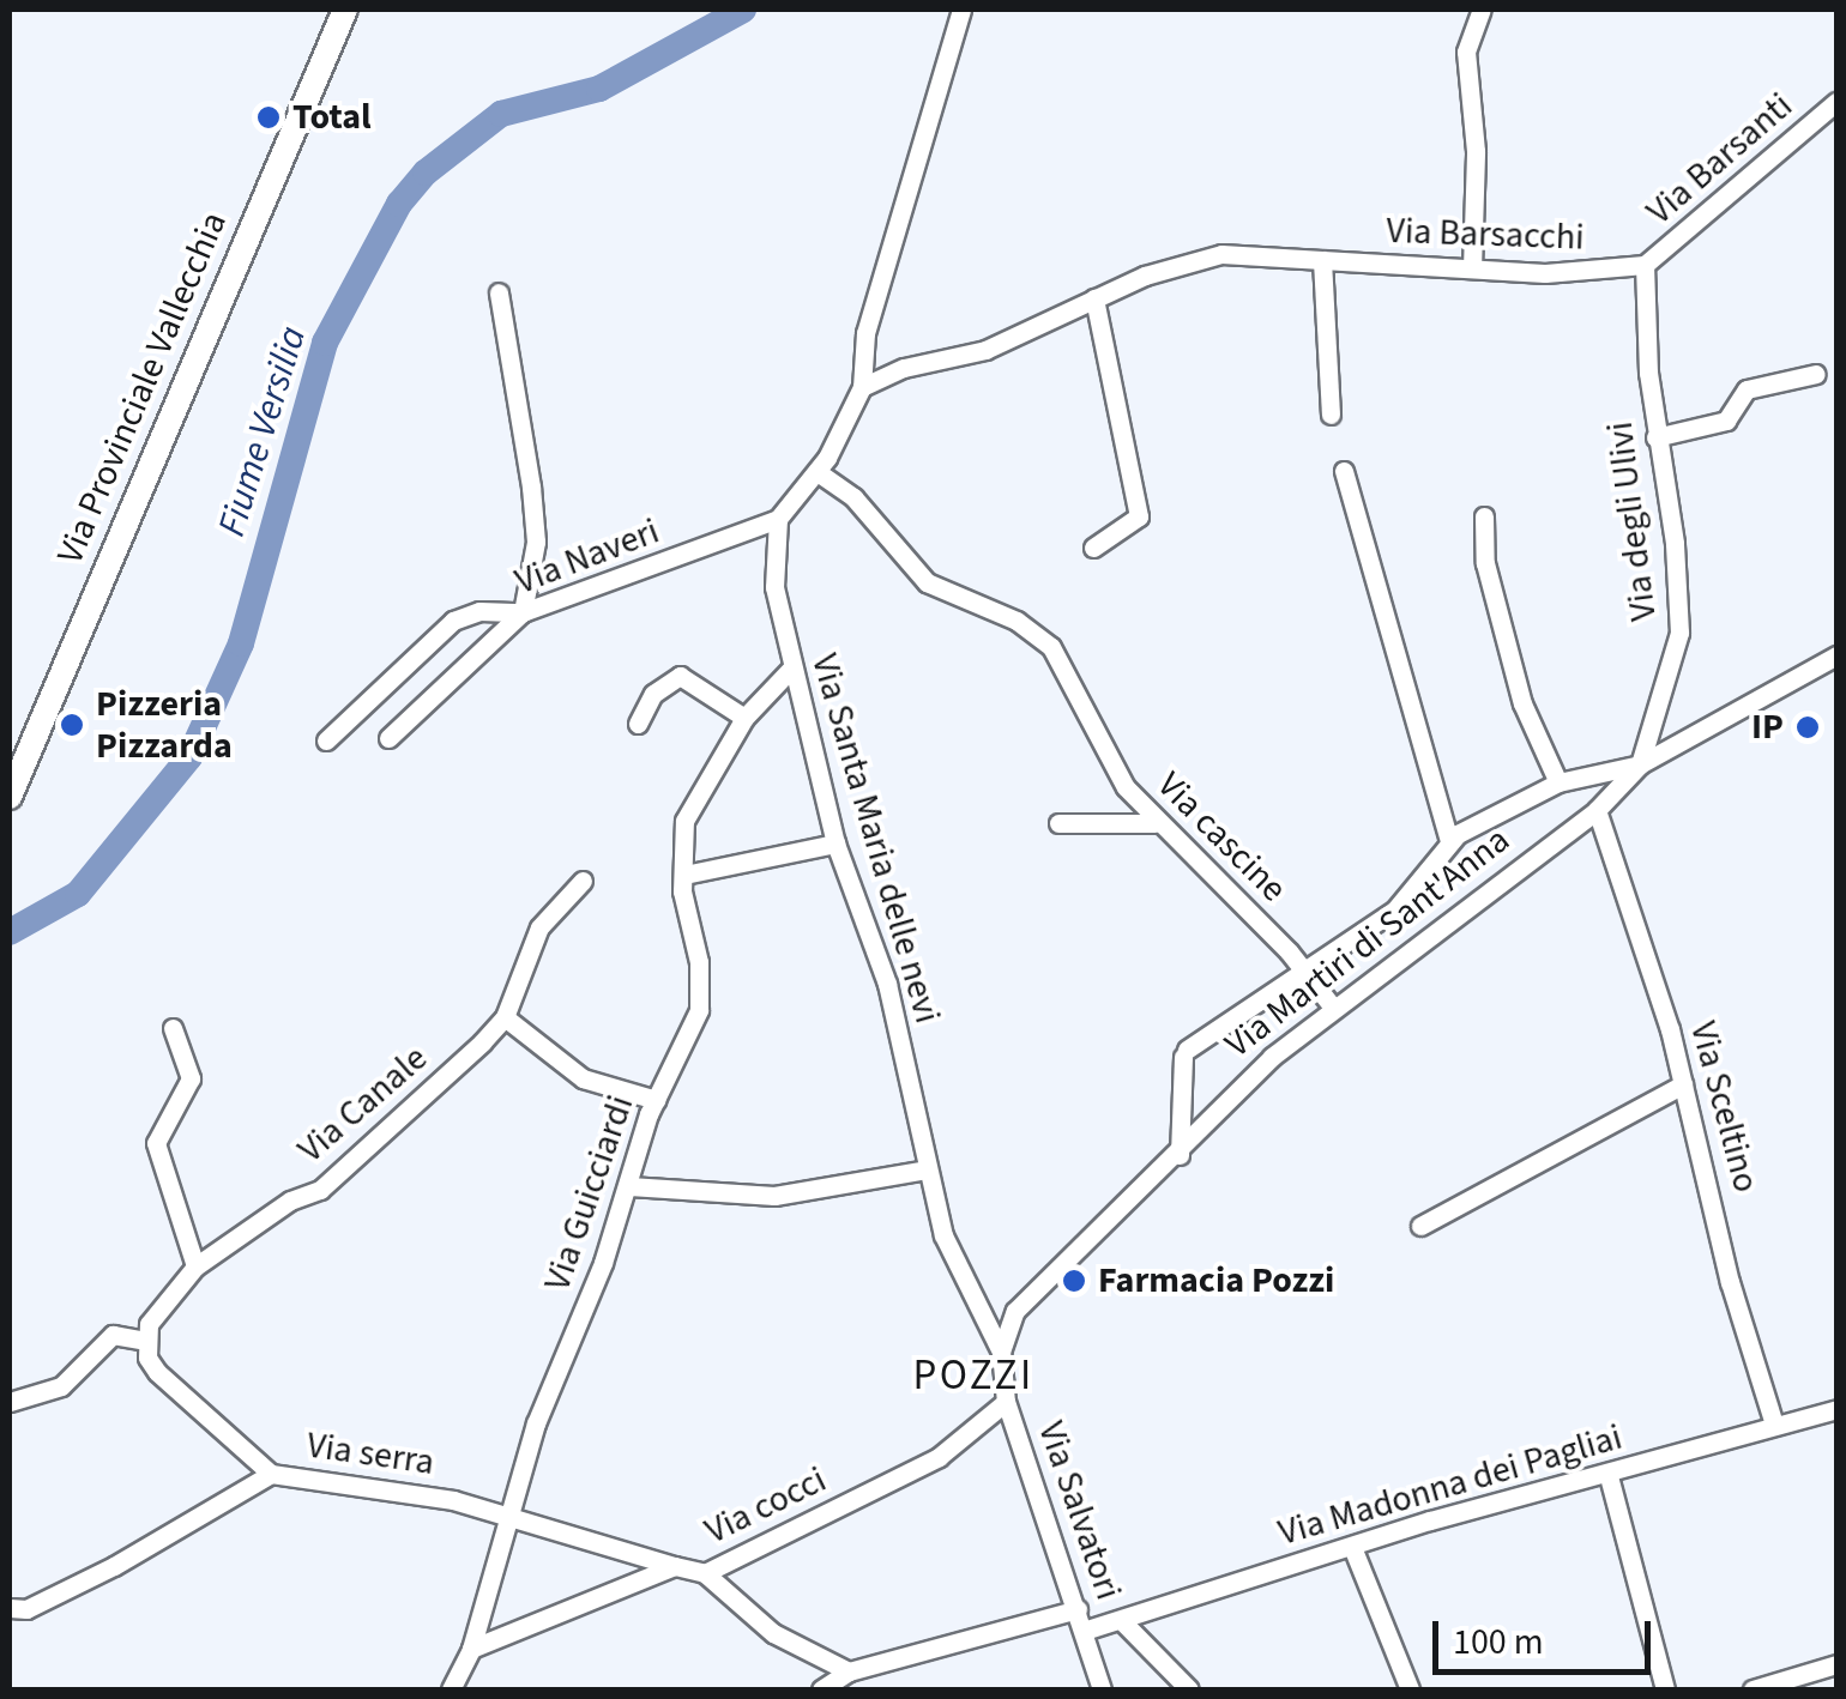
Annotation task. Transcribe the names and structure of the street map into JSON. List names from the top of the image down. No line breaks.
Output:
{"streets":{"main road":["Via Provinciale Vallecchia"],"street":["Via Barsanti","Via Barsacchi","Via degli Ulivi","Via Naveri","Via cascine","Via Santa Maria delle nevi","Via Martiri di Sant'Anna","Via Canale","Via Sceltino","Via Guicciardi","Via serra","Via Madonna dei Pagliai","Via cocci","Via Salvatori"]},"crossings":[["Via Barsanti","Via Barsacchi"],["Via Barsanti","Via degli Ulivi"],["Via Barsacchi","Via degli Ulivi"],["Via degli Ulivi","Via Martiri di Sant'Anna"],["Via Naveri","Via Santa Maria delle nevi"],["Via cascine","Via Martiri di Sant'Anna"],["Via Santa Maria delle nevi","Via Martiri di Sant'Anna"],["Via Santa Maria delle nevi","Via Guicciardi"],["Via Santa Maria delle nevi","Via Salvatori"],["Via Martiri di Sant'Anna","Via Sceltino"],["Via Martiri di Sant'Anna","Via Salvatori"],["Via Sceltino","Via Madonna dei Pagliai"],["Via Guicciardi","Via serra"],["Via Guicciardi","Via cocci"],["Via serra","Via cocci"],["Via Madonna dei Pagliai","Via Salvatori"],["Via cocci","Via Salvatori"]],"districts":["POZZI"],"water":["Fiume Versilia"],"places":["Total","Pizzeria Pizzarda","IP","Farmacia Pozzi"],"scale_bar":"100 m"}
